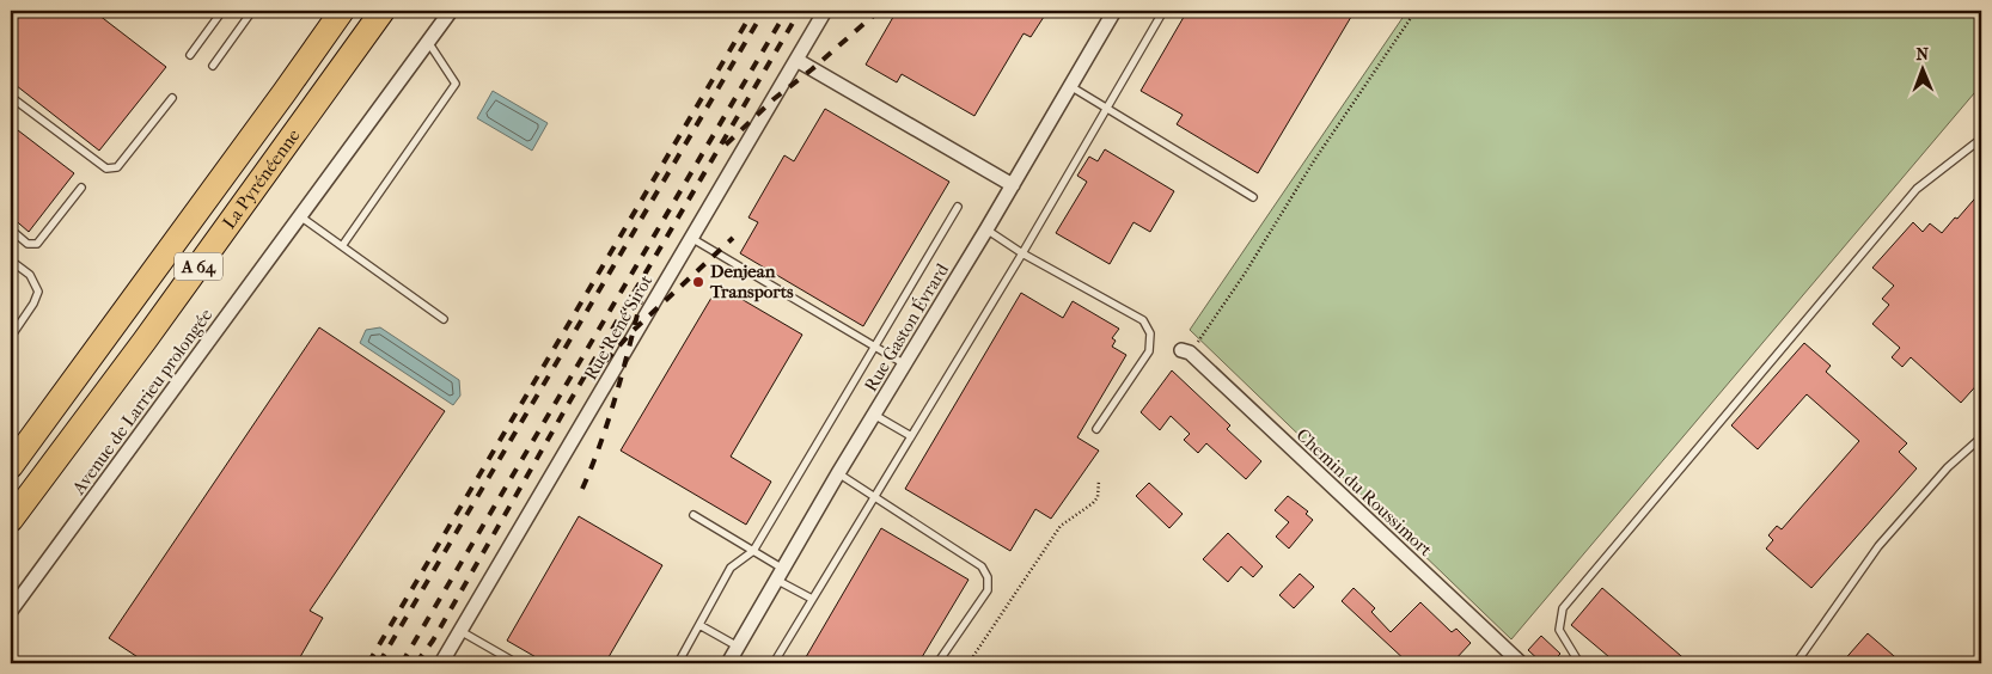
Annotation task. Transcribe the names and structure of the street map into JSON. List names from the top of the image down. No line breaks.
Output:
{"streets":{"highway":["La Pyrénéenne","A 64"],"street":["Rue René Sirot","Rue Gaston Évrard","Avenue de Larrieu prolongée","Chemin du Roussimort"]},"places":["Denjean Transports"],"north":"top"}
